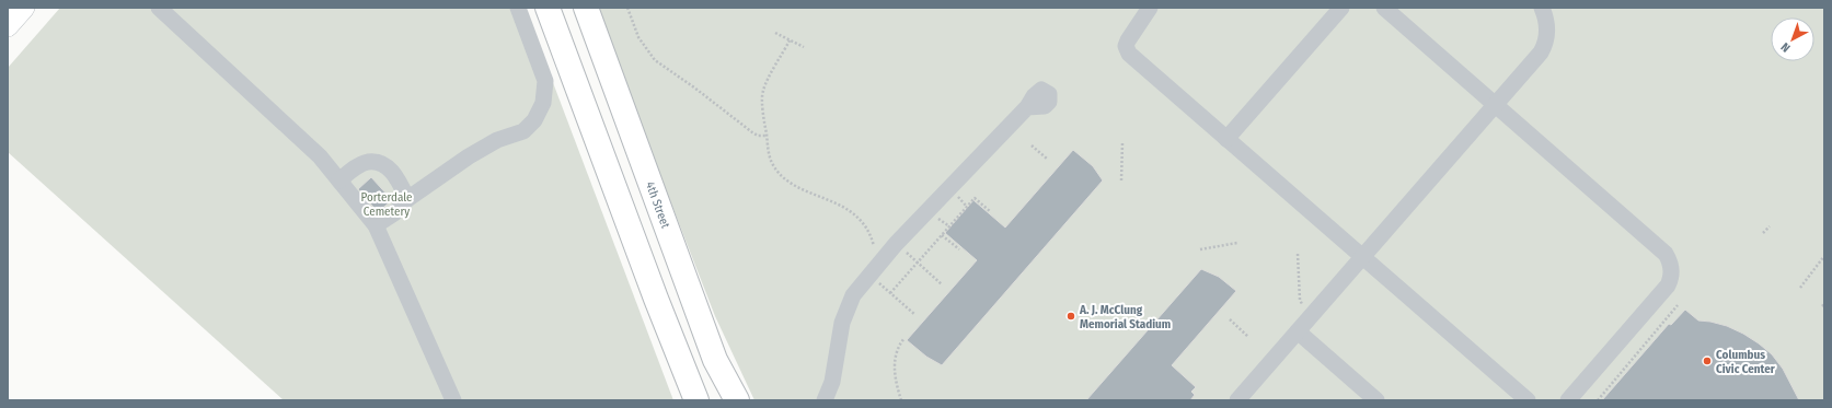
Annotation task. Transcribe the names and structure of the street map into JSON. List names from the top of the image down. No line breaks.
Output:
{"streets":{"highway":["4th Street"]},"parks":["Porterdale Cemetery"],"places":["A. J. McClung Memorial Stadium","Columbus Civic Center"],"north":"bottom left"}
